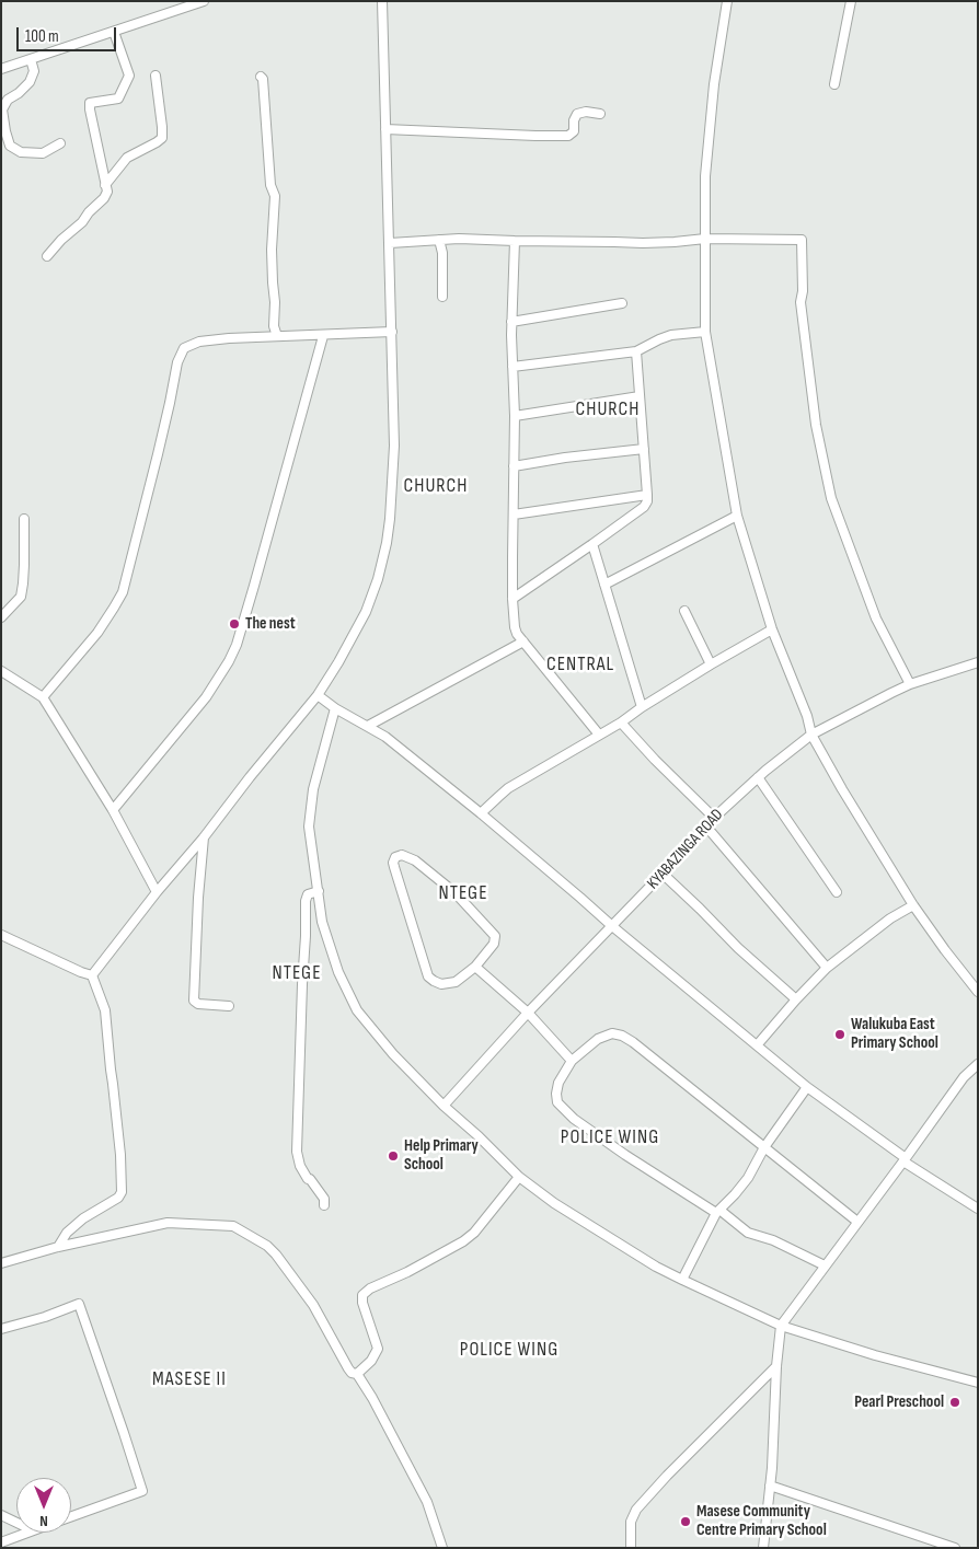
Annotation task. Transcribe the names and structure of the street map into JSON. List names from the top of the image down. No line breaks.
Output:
{"streets":{"street":["KYABAZINGA ROAD"]},"districts":["CHURCH","CHURCH","CENTRAL","NTEGE","NTEGE","POLICE WING","POLICE WING","MASESE II"],"places":["The nest","Walukuba East Primary School","Help Primary School","Pearl Preschool","Masese Community Centre Primary School"],"scale_bar":"100 m","north":"bottom"}
